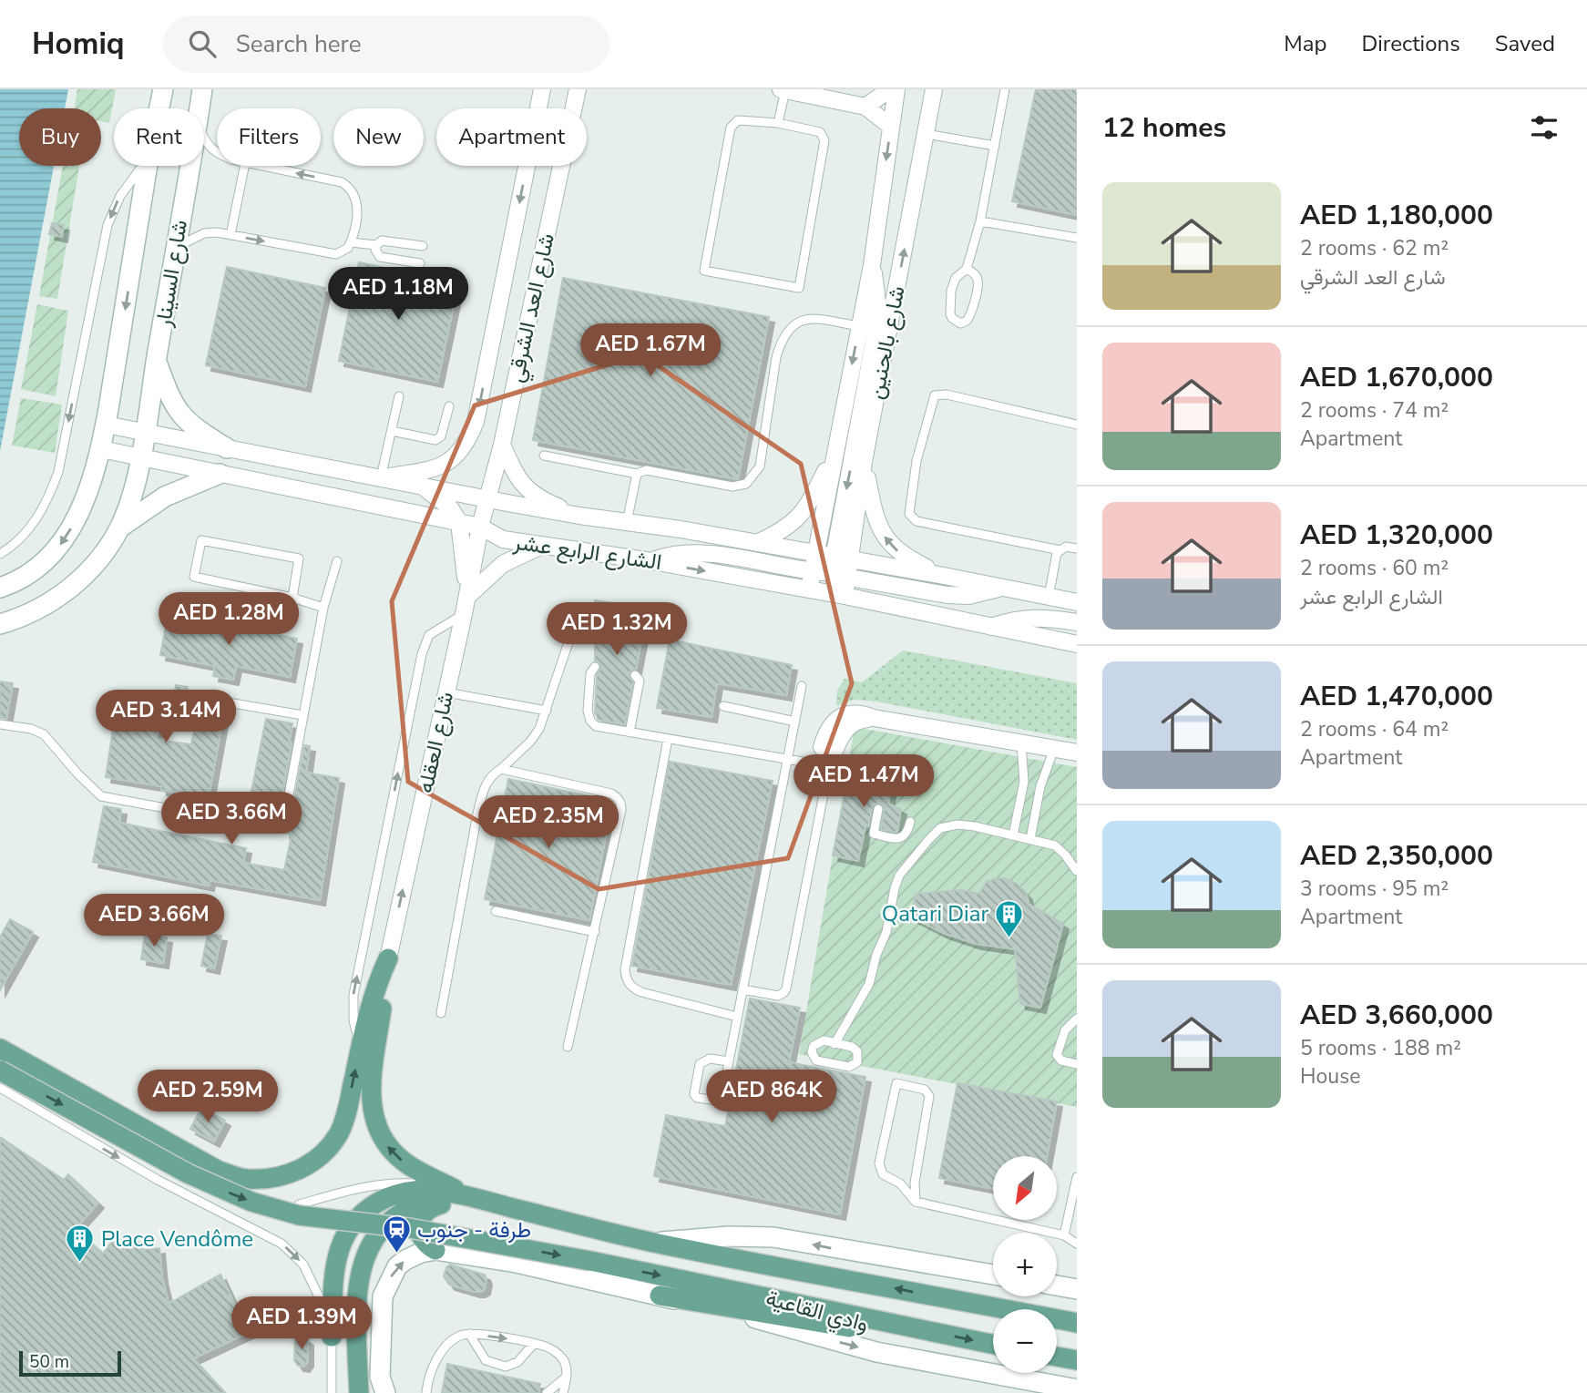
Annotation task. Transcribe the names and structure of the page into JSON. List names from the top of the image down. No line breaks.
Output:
{"streets":{"main road":["وادي القاعية"],"street":["شارع السينار","شارع العد الشرقي","شارع بالحنين","الشارع الرابع عشر","شارع العقله"]},"crossings":[["شارع السينار","الشارع الرابع عشر"],["شارع العد الشرقي","الشارع الرابع عشر"],["شارع العد الشرقي","شارع العقله"],["شارع بالحنين","الشارع الرابع عشر"],["الشارع الرابع عشر","شارع العقله"]],"one_way":["شارع العقله"],"places":{"building":["Qatari Diar","Place Vendôme"],"station":["طرفة - جنوب"]},"scale_bar":"50 m","north":"bottom left","page":{"header":"Homiq","search":"Search here","nav":["Map","Directions","Saved"],"heading":"12 homes","chip":["Buy","Rent","Filters","New","Apartment"],"list":[{"name":"AED 1,180,000","note":"2 rooms · 62 m² · شارع العد الشرقي"},{"name":"AED 1,670,000","note":"2 rooms · 74 m² · Apartment"},{"name":"AED 1,320,000","note":"2 rooms · 60 m² · الشارع الرابع عشر"},{"name":"AED 1,470,000","note":"2 rooms · 64 m² · Apartment"},{"name":"AED 2,350,000","note":"3 rooms · 95 m² · Apartment"},{"name":"AED 3,660,000","note":"5 rooms · 188 m² · House"}],"price":["AED 1.18M","AED 1.67M","AED 1.28M","AED 1.32M","AED 3.14M","AED 1.47M","AED 3.66M","AED 2.35M","AED 3.66M","AED 2.59M","AED 864K","AED 1.39M"],"map_buttons":["+","−"],"scale":"50 m"}}
